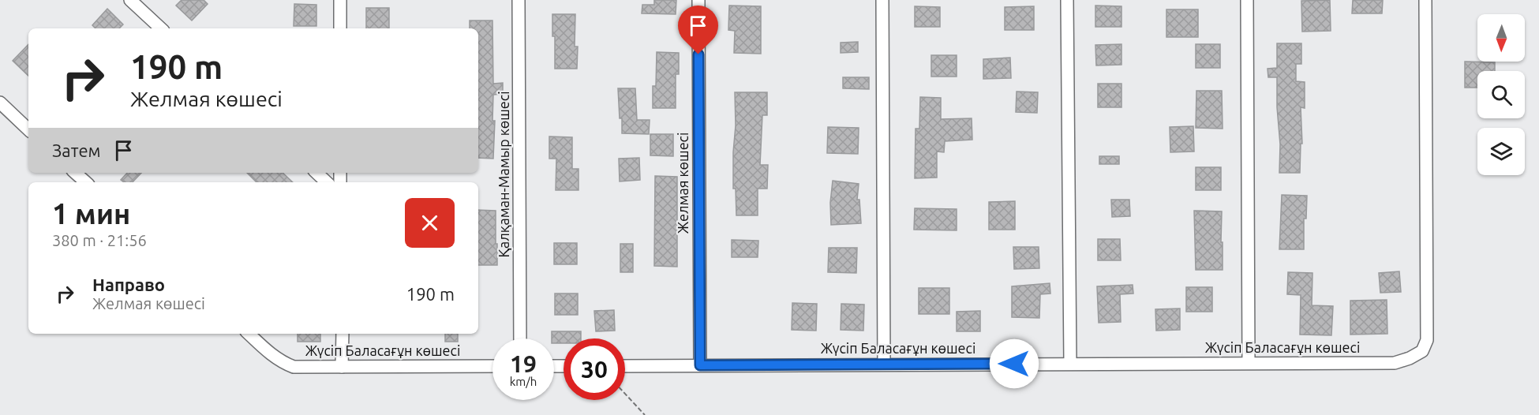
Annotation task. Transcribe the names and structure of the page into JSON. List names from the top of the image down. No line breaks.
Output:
{"streets":{"street":["Қалқаман-Мамыр көшесі","Желмая көшесі","Жүсіп Баласағұн көшесі"]},"crossings":[["Желмая көшесі","Жүсіп Баласағұн көшесі"]],"north":"bottom","page":{"turn":["190 m","Желмая көшесі"],"then":"Затем","heading":["1 мин","380 m · 21:56"],"list":[{"name":"Направо","note":"Желмая көшесі","value":"190 m"}],"speed":"19 km/h","limit":"30"}}
